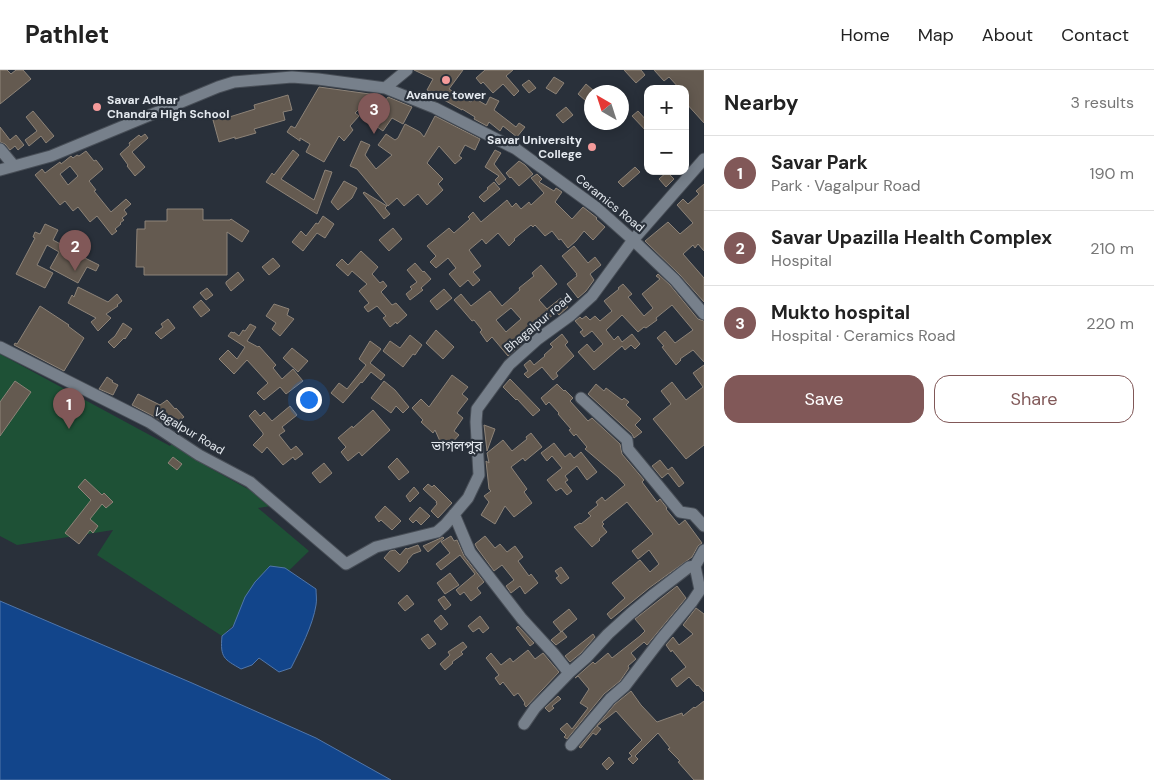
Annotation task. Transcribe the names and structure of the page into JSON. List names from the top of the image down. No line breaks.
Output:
{"streets":{"street":["Ceramics Road","Bhagalpur road","Vagalpur Road"]},"crossings":[["Ceramics Road","Bhagalpur road"],["Bhagalpur road","Vagalpur Road"]],"districts":["ভাগলপুর"],"places":["Avanue tower","Savar Adhar Chandra High School","Savar University College"],"north":"top left","page":{"header":"Pathlet","nav":["Home","Map","About","Contact"],"heading":["Nearby","3 results"],"map_buttons":["+","−"],"pins":["3","2","1"],"list":[{"mark":"1","name":"Savar Park","note":"Park · Vagalpur Road","value":"190 m"},{"mark":"2","name":"Savar Upazilla Health Complex","note":"Hospital","value":"210 m"},{"mark":"3","name":"Mukto hospital","note":"Hospital · Ceramics Road","value":"220 m"}],"buttons":["Save","Share"]}}
